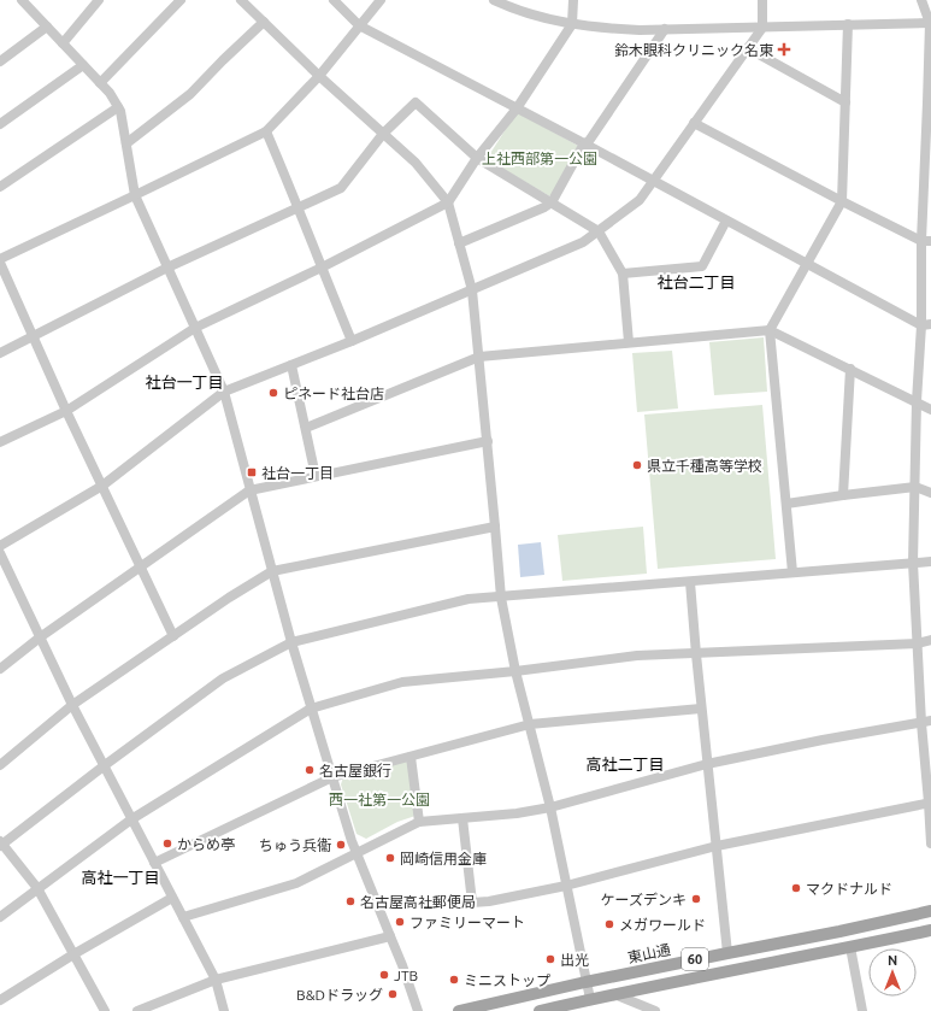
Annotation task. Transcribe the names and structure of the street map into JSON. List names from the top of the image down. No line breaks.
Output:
{"streets":{"main road":["東山通","60"]},"districts":["社台二丁目","社台一丁目","高社二丁目","高社一丁目"],"parks":["上社西部第一公園","西一社第一公園"],"places":{"health":["鈴木眼科クリニック名東"],"other":["ピネード社台店","県立千種高等学校","名古屋銀行","からめ亭","ちゅう兵衞","岡崎信用金庫","マクドナルド","ケーズデンキ","名古屋高社郵便局","ファミリーマート","メガワールド","出光","JTB","ミニストップ","B&Dドラッグ"],"transit":["社台一丁目"]},"north":"top"}
